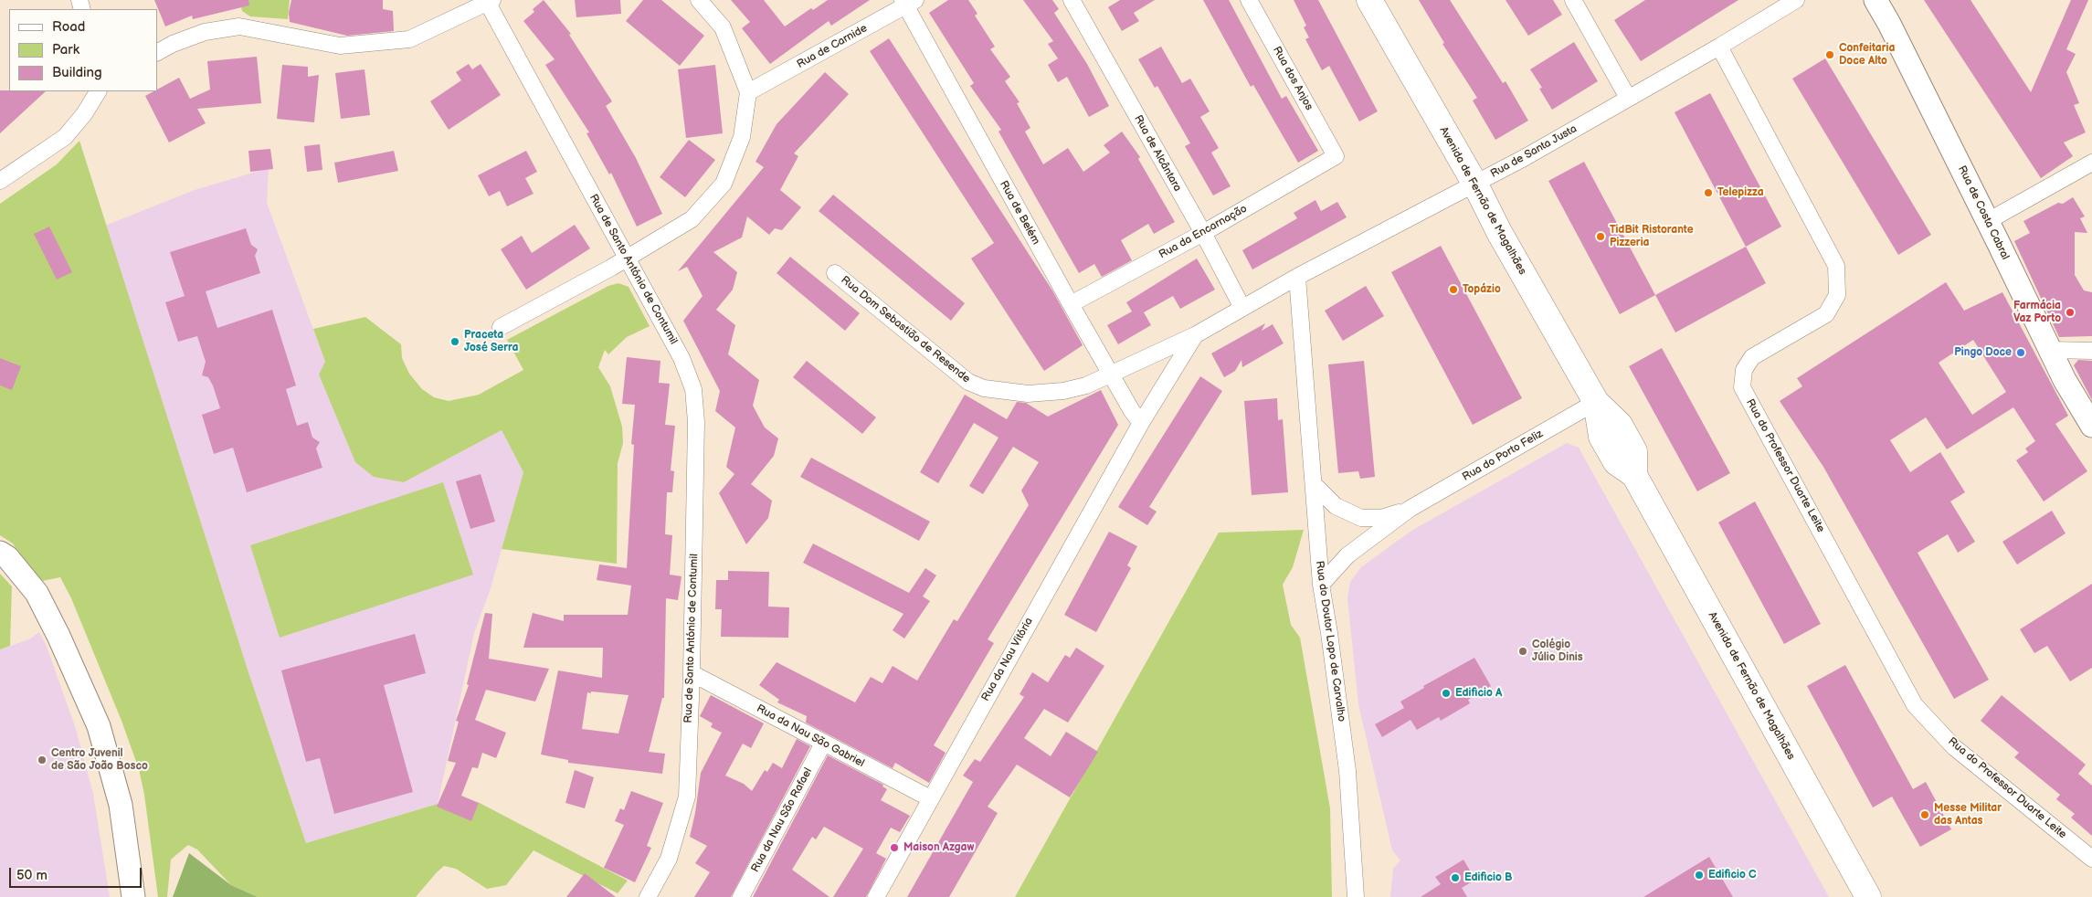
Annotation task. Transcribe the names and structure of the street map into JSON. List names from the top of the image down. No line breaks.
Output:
{"streets":{"main road":["Avenida de Fernão de Magalhães","Rua de Costa Cabral"],"street":["Rua de Carnide","Rua dos Anjos","Rua de Santa Justa","Rua de Alcântara","Rua de Belém","Rua da Encarnação","Rua de Santo António de Contumil","Rua Dom Sebastião de Resende","Rua do Porto Feliz","Rua do Professor Duarte Leite","Rua do Doutor Lopo de Carvalho","Rua da Nau Vitória","Rua da Nau São Gabriel","Rua da Nau São Rafael"]},"crossings":[["Rua de Carnide","Rua de Belém"],["Rua dos Anjos","Rua da Encarnação"],["Rua de Santa Justa","Rua de Alcântara"],["Rua de Santa Justa","Avenida de Fernão de Magalhães"],["Rua de Santa Justa","Rua de Belém"],["Rua de Santa Justa","Rua Dom Sebastião de Resende"],["Rua de Santa Justa","Rua do Professor Duarte Leite"],["Rua de Santa Justa","Rua do Doutor Lopo de Carvalho"],["Rua de Santa Justa","Rua da Nau Vitória"],["Rua de Alcântara","Rua da Encarnação"],["Avenida de Fernão de Magalhães","Rua do Porto Feliz"],["Rua de Belém","Rua da Encarnação"],["Rua de Belém","Rua Dom Sebastião de Resende"],["Rua de Belém","Rua da Nau Vitória"],["Rua de Santo António de Contumil","Rua da Nau São Gabriel"],["Rua do Porto Feliz","Rua do Doutor Lopo de Carvalho"],["Rua da Nau Vitória","Rua da Nau São Gabriel"],["Rua da Nau São Gabriel","Rua da Nau São Rafael"]],"places":["Confeitaria Doce Alto","Telepizza","TidBit Ristorante Pizzeria","Topázio","Farmácia Vaz Porto","Praceta José Serra","Pingo Doce","Colégio Júlio Dinis","Edificio A","Centro Juvenil de São João Bosco","Messe Militar das Antas","Maison Azgaw","Edificio C","Edificio B"],"legend":["Road","Park","Building"],"scale_bar":"50 m"}
